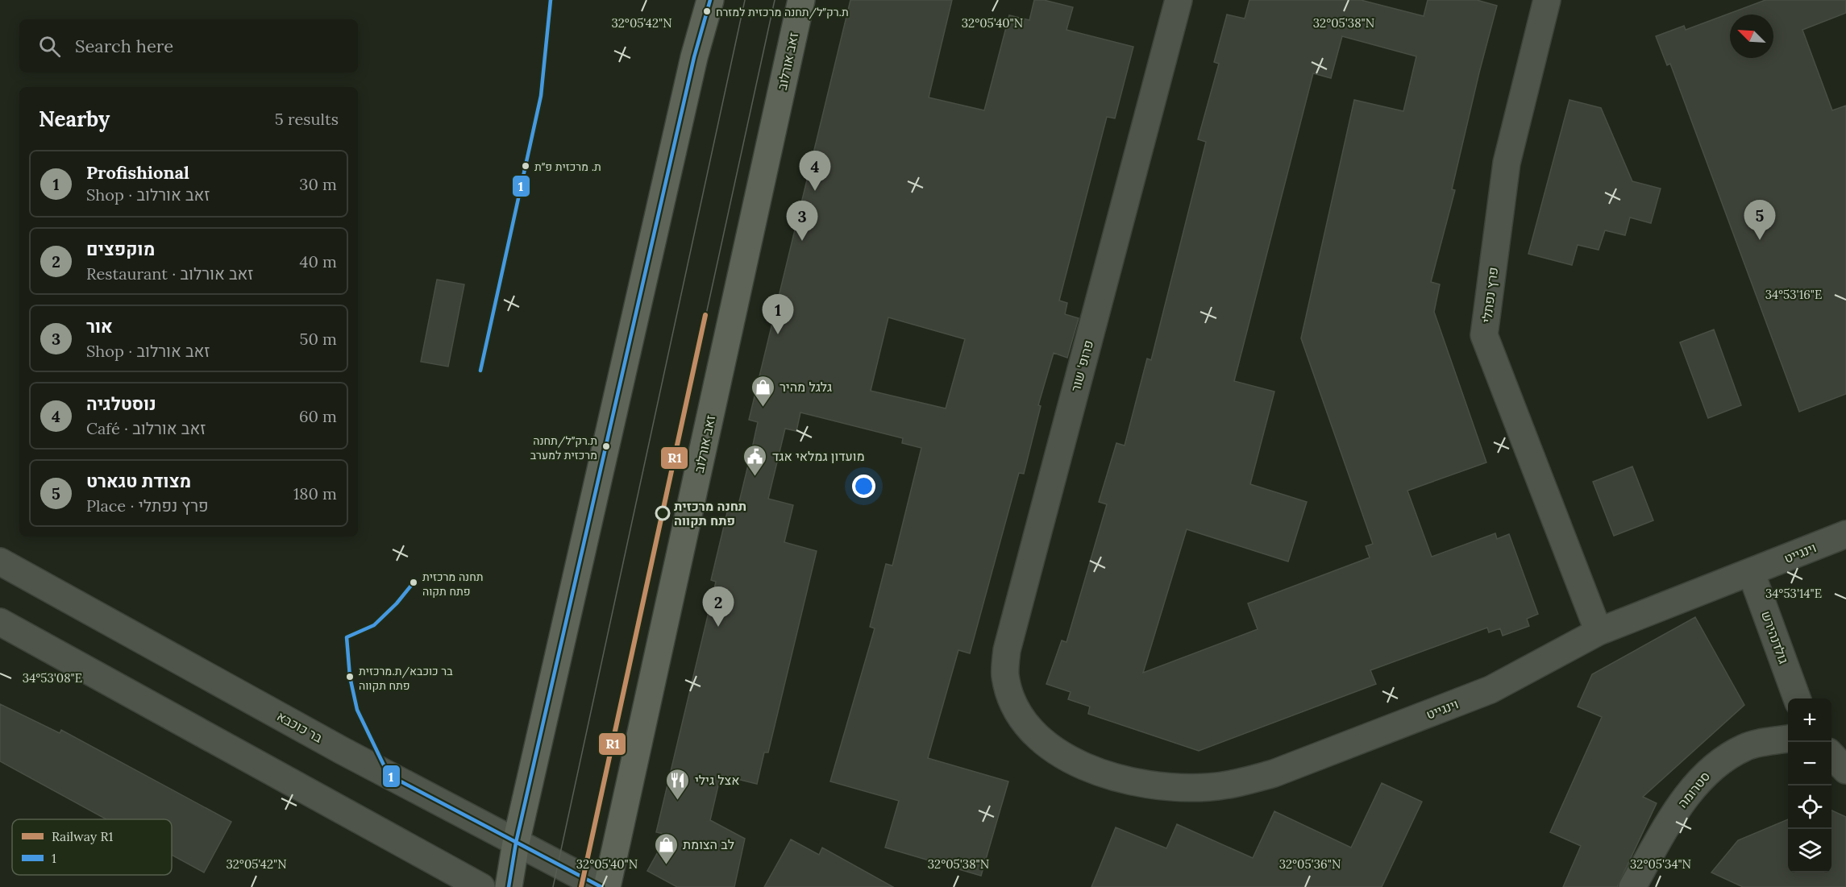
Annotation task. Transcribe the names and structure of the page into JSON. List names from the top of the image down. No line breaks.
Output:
{"streets":{"main road":["זאב אורלוב"],"street":["פרץ נפתלי","פרופ' שור","וינגייט","גולדנהירש","בר כוכבא","סטרומה"]},"crossings":[["פרץ נפתלי","וינגייט"],["פרופ' שור","וינגייט"],["וינגייט","גולדנהירש"]],"places":{"other":["ת.רק״ל/תחנה מרכזית למזרח","ת. מרכזית פ״ת","ת.רק״ל/תחנה מרכזית למערב","תחנה מרכזית פתח תקווה","תחנה מרכזית פתח תקוה","בר כוכבא/ת.מרכזית פתח תקווה"],"shop":["גלגל מהיר","לב הצומת"],"public building":["מועדון גמלאי אגד"],"restaurant":["אצל גילי"]},"lines":["transit line 1","rail line R1"],"legend":["Railway R1","1"],"north":"top left","page":{"search":"Search here","heading":["Nearby","5 results"],"list":[{"mark":"1","name":"Profishional","note":"Shop · זאב אורלוב","value":"30 m"},{"mark":"2","name":"מוקפצים","note":"Restaurant · זאב אורלוב","value":"40 m"},{"mark":"3","name":"אור","note":"Shop · זאב אורלוב","value":"50 m"},{"mark":"4","name":"נוסטלגיה","note":"Café · זאב אורלוב","value":"60 m"},{"mark":"5","name":"מצודת טגארט","note":"Place · פרץ נפתלי","value":"180 m"}],"pins":["4","5","3","1","2"],"map_buttons":["+","−"]},"coordinates":["32°05'42\"N","32°05'40\"N","32°05'38\"N","34°53'16\"E","34°53'14\"E","34°53'08\"E","32°05'36\"N","32°05'34\"N"]}
